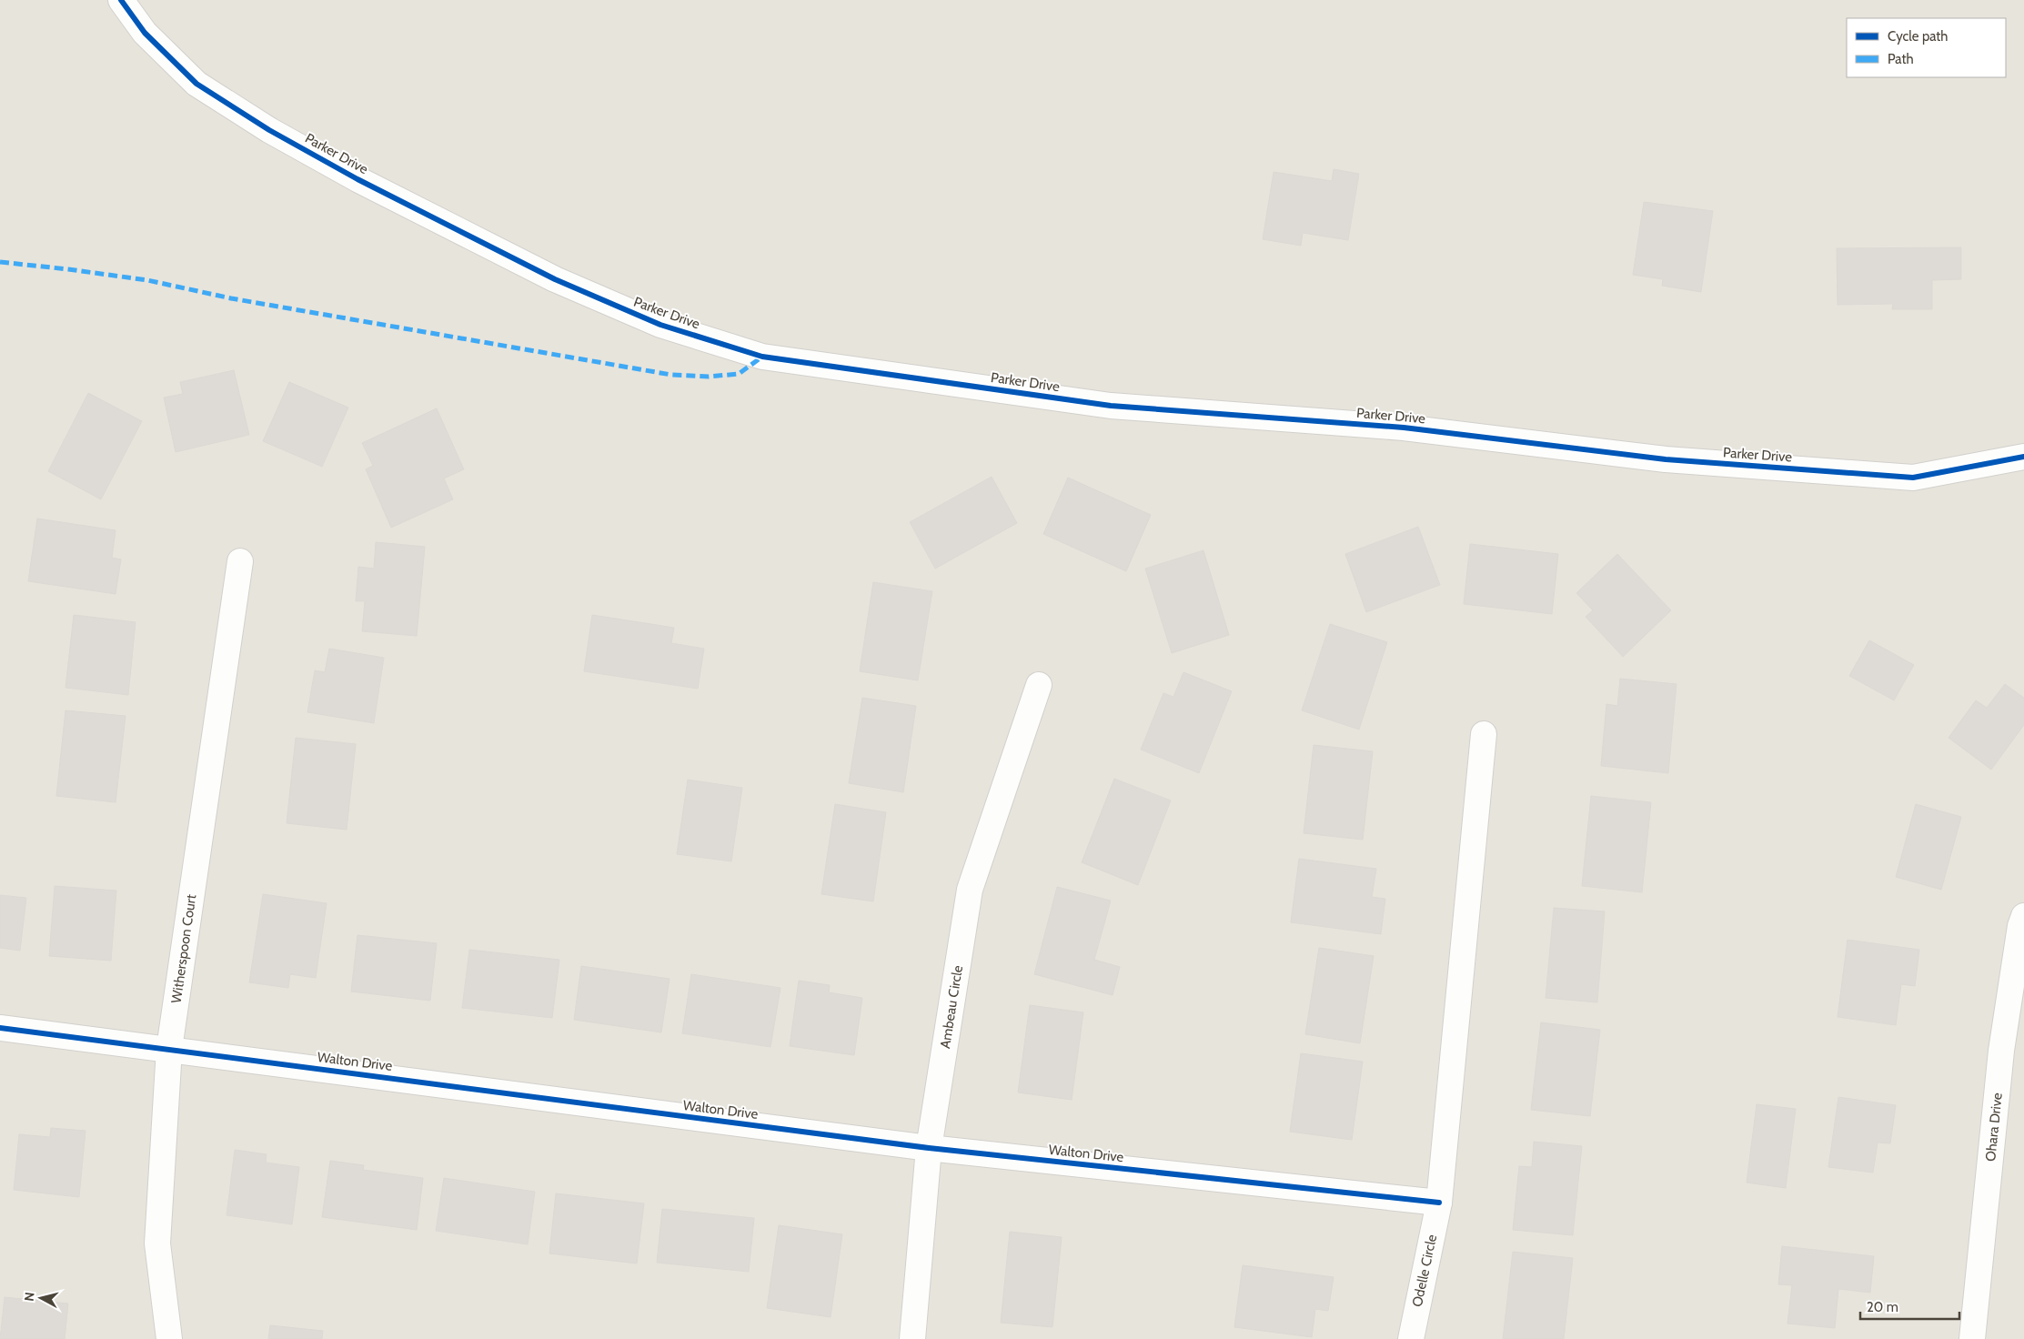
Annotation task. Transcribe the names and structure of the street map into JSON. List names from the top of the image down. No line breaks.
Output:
{"streets":{"street":["Parker Drive","Witherspoon Court","Ambeau Circle","Walton Drive","Ohara Drive","Odelle Circle"]},"crossings":[["Witherspoon Court","Walton Drive"],["Ambeau Circle","Walton Drive"],["Walton Drive","Odelle Circle"]],"legend":["Cycle path","Path"],"scale_bar":"20 m","north":"left"}
